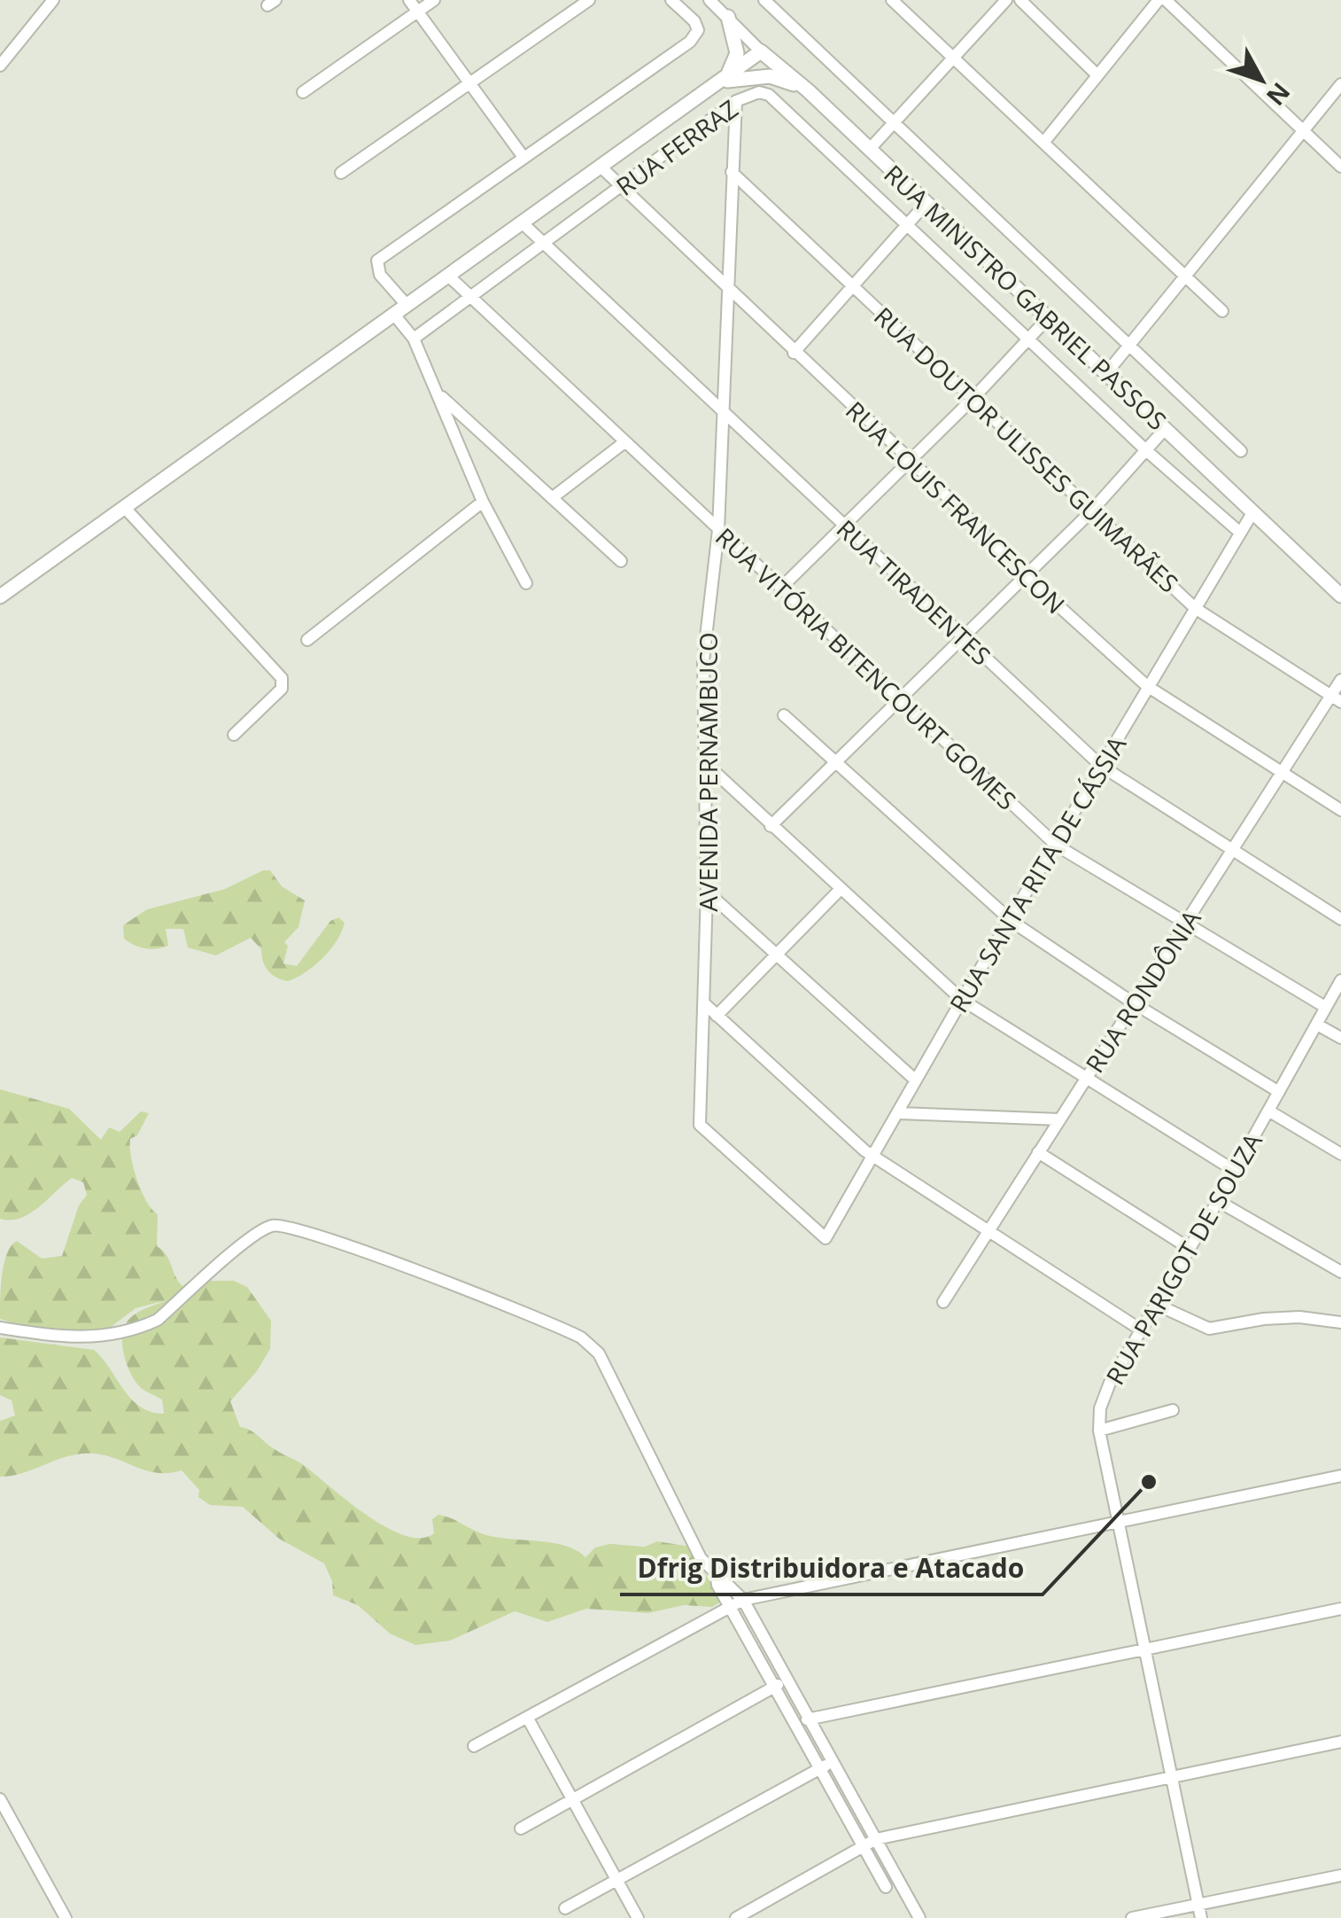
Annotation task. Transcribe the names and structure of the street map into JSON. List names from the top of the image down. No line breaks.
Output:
{"streets":{"main road":["RUA MINISTRO GABRIEL PASSOS"],"street":["RUA FERRAZ","RUA DOUTOR ULISSES GUIMARÃES","RUA LOUIS FRANCESCON","RUA TIRADENTES","RUA VITÓRIA BITENCOURT GOMES","AVENIDA PERNAMBUCO","RUA SANTA RITA DE CÁSSIA","RUA RONDÔNIA","RUA PARIGOT DE SOUZA"]},"crossings":[["RUA FERRAZ","RUA LOUIS FRANCESCON"],["RUA FERRAZ","RUA TIRADENTES"],["RUA FERRAZ","RUA VITÓRIA BITENCOURT GOMES"],["RUA FERRAZ","AVENIDA PERNAMBUCO"],["RUA FERRAZ","RUA SANTA RITA DE CÁSSIA"],["RUA MINISTRO GABRIEL PASSOS","RUA SANTA RITA DE CÁSSIA"],["RUA DOUTOR ULISSES GUIMARÃES","AVENIDA PERNAMBUCO"],["RUA DOUTOR ULISSES GUIMARÃES","RUA SANTA RITA DE CÁSSIA"],["RUA DOUTOR ULISSES GUIMARÃES","RUA RONDÔNIA"],["RUA LOUIS FRANCESCON","AVENIDA PERNAMBUCO"],["RUA LOUIS FRANCESCON","RUA SANTA RITA DE CÁSSIA"],["RUA LOUIS FRANCESCON","RUA RONDÔNIA"],["RUA TIRADENTES","AVENIDA PERNAMBUCO"],["RUA TIRADENTES","RUA SANTA RITA DE CÁSSIA"],["RUA TIRADENTES","RUA RONDÔNIA"],["RUA VITÓRIA BITENCOURT GOMES","AVENIDA PERNAMBUCO"],["RUA VITÓRIA BITENCOURT GOMES","RUA SANTA RITA DE CÁSSIA"],["RUA VITÓRIA BITENCOURT GOMES","RUA RONDÔNIA"],["RUA VITÓRIA BITENCOURT GOMES","RUA PARIGOT DE SOUZA"],["AVENIDA PERNAMBUCO","RUA SANTA RITA DE CÁSSIA"]],"places":["Dfrig Distribuidora e Atacado"],"north":"bottom right"}
